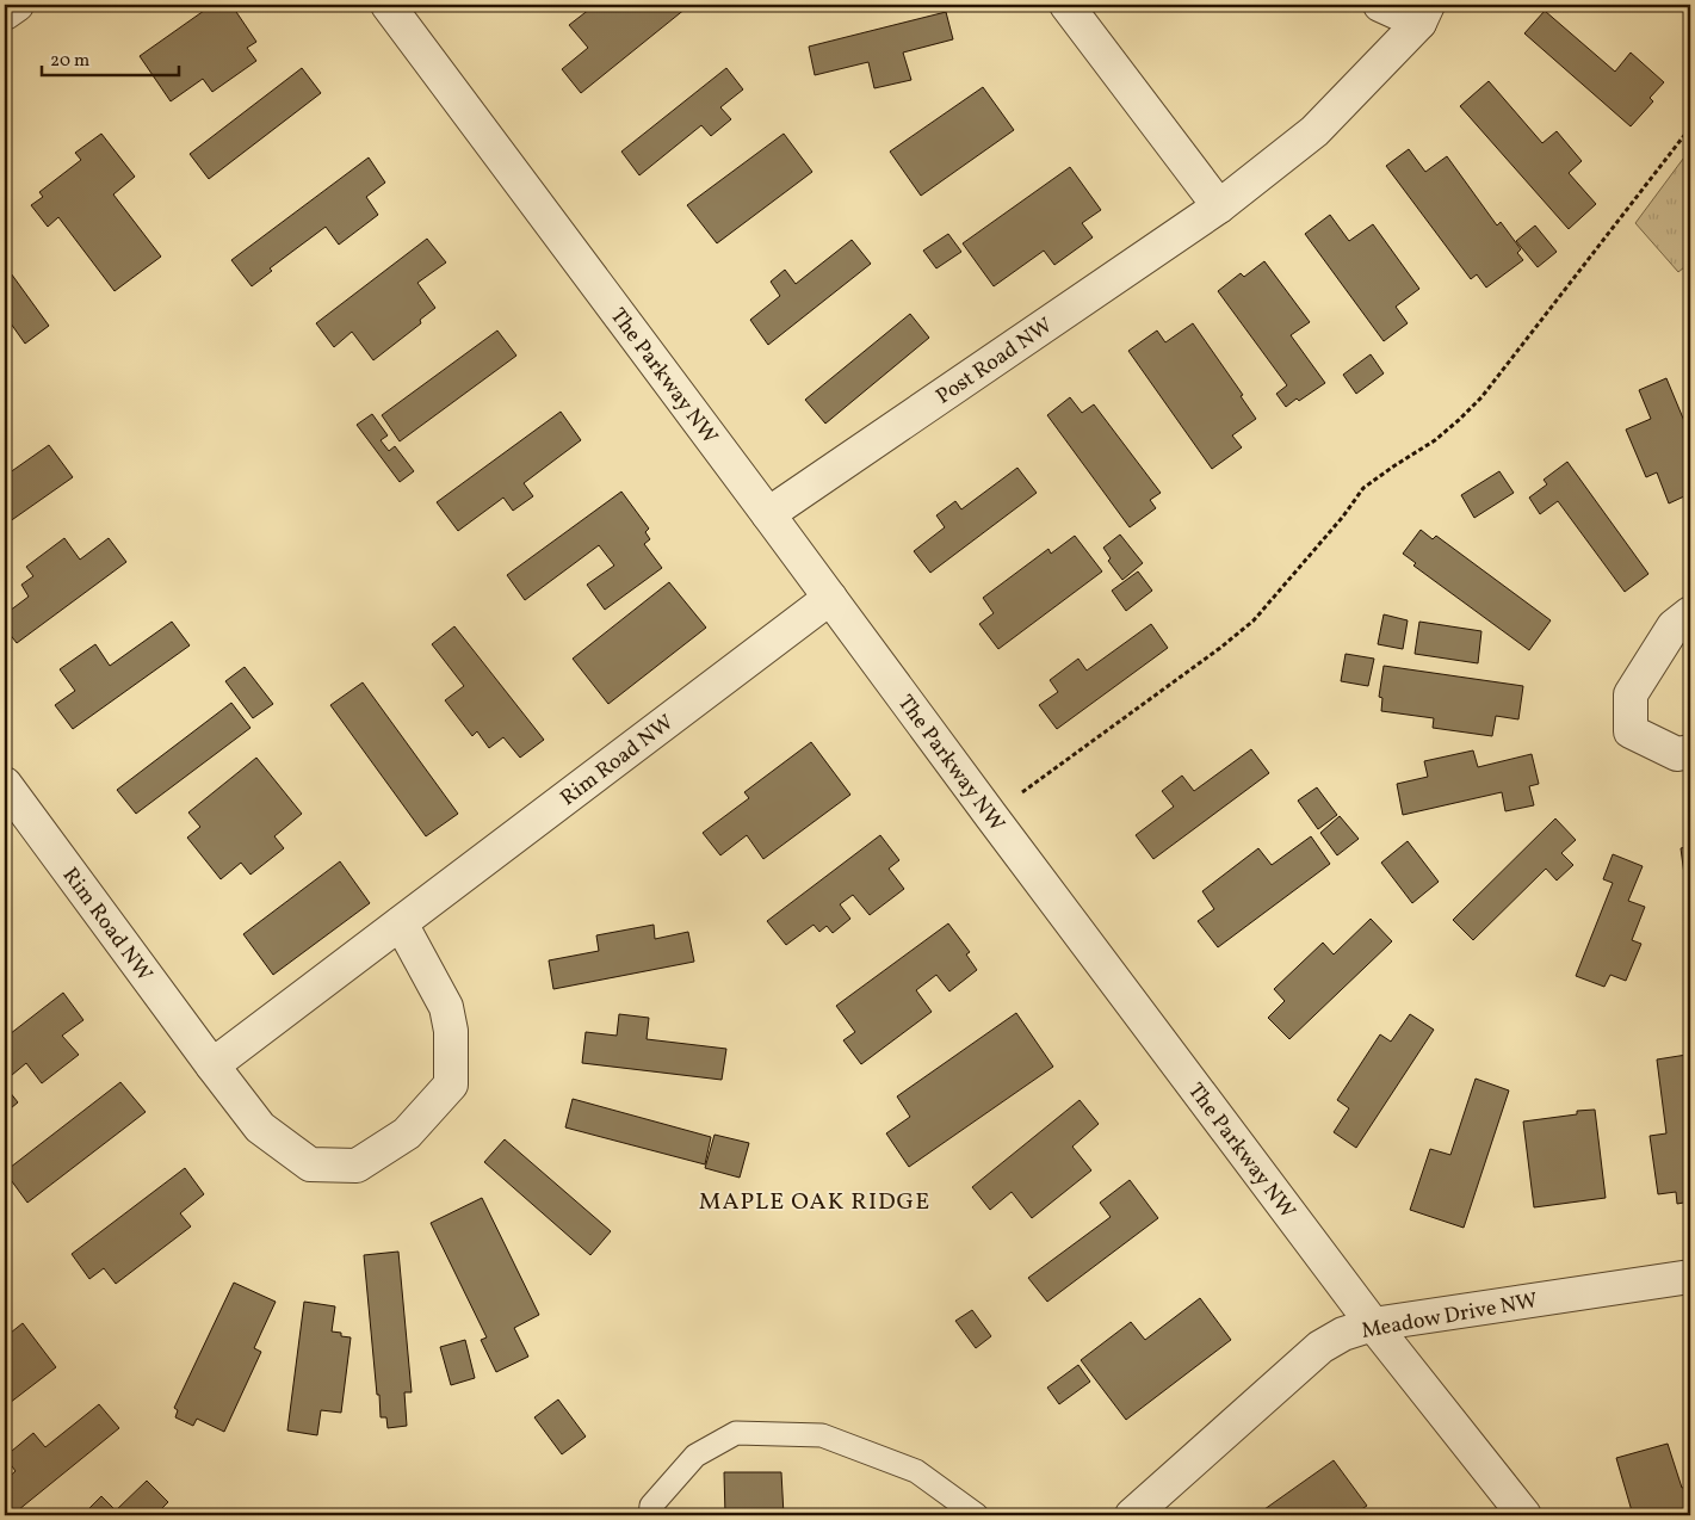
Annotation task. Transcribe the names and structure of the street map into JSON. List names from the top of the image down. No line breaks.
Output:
{"streets":{"street":["Post Road NW","The Parkway NW","Rim Road NW","Meadow Drive NW"]},"crossings":[["Post Road NW","The Parkway NW"],["The Parkway NW","Rim Road NW"],["The Parkway NW","Meadow Drive NW"]],"districts":["MAPLE OAK RIDGE"],"scale_bar":"20 m"}
